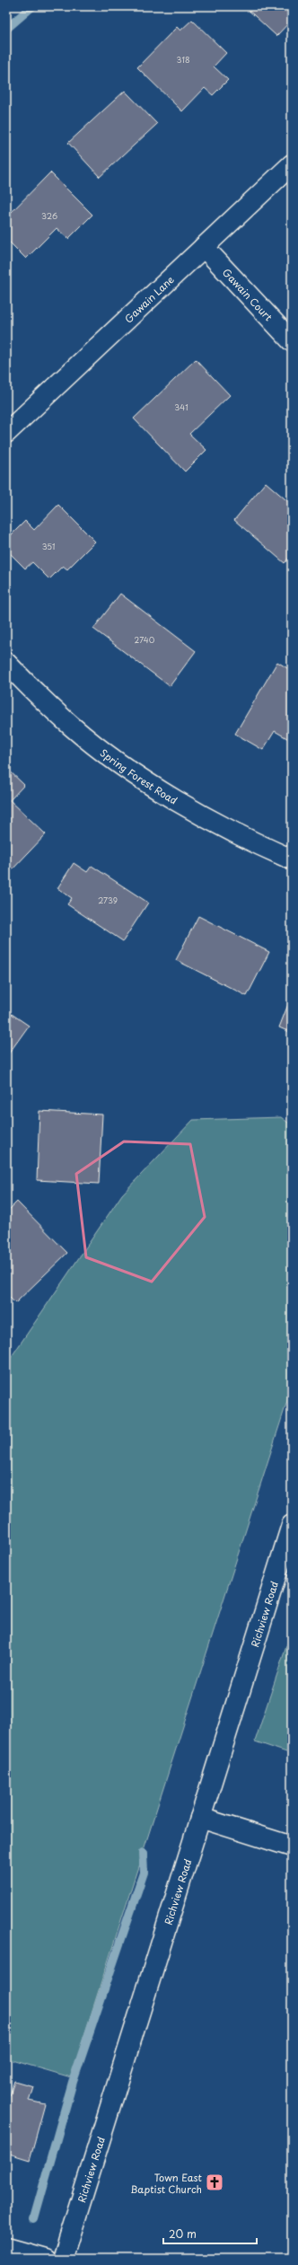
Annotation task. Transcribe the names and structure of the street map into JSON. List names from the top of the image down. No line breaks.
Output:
{"streets":{"street":["Gawain Court","Gawain Lane","Spring Forest Road","Richview Road"]},"crossings":[["Gawain Court","Gawain Lane"]],"places":{"church":["Town East Baptist Church"]},"house_numbers":["318","326","341","351","2740","2739"],"scale_bar":"20 m"}
